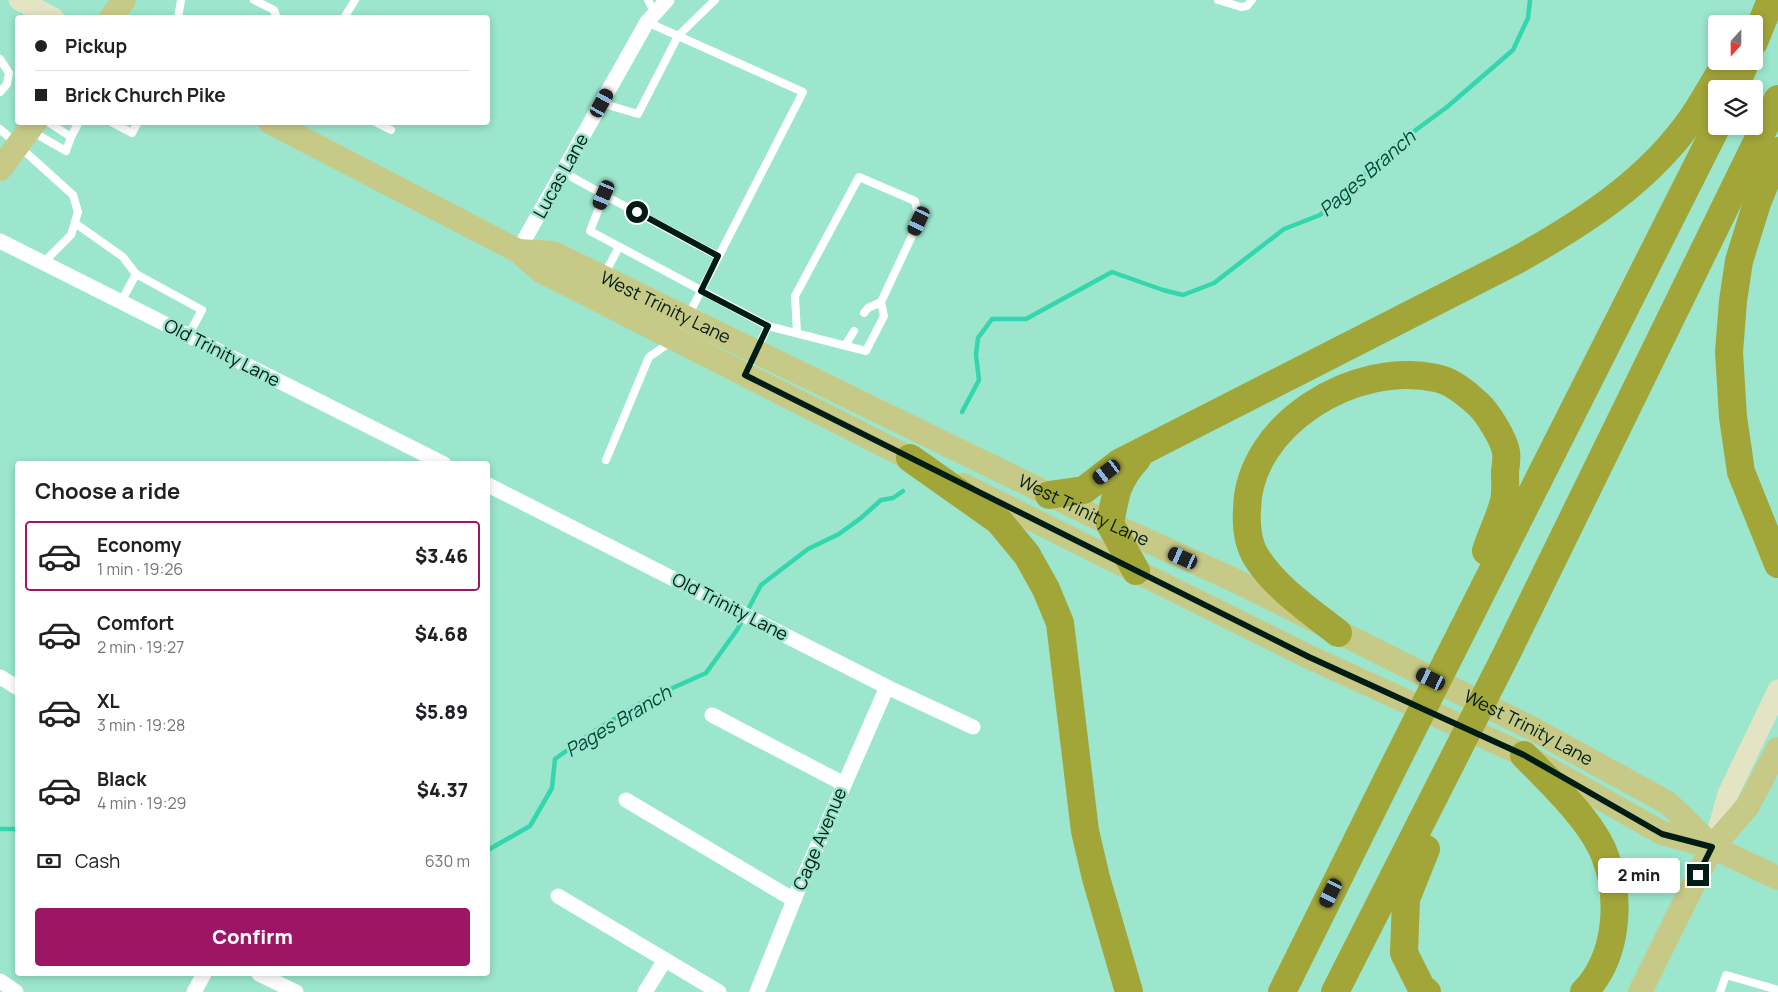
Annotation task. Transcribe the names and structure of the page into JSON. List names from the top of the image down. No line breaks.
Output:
{"streets":{"main road":["West Trinity Lane"],"street":["Lucas Lane","Old Trinity Lane","Cage Avenue"]},"crossings":[["Lucas Lane","West Trinity Lane"],["Old Trinity Lane","Cage Avenue"]],"water":["Pages Branch"],"north":"bottom","page":{"banner":["Pickup","Brick Church Pike"],"heading":"Choose a ride","list":[{"name":"Economy","note":"1 min · 19:26","value":"$3.46"},{"name":"Comfort","note":"2 min · 19:27","value":"$4.68"},{"name":"XL","note":"3 min · 19:28","value":"$5.89"},{"name":"Black","note":"4 min · 19:29","value":"$4.37"}],"pay":["Cash","630 m"],"bubble":"2 min","buttons":"Confirm"}}
